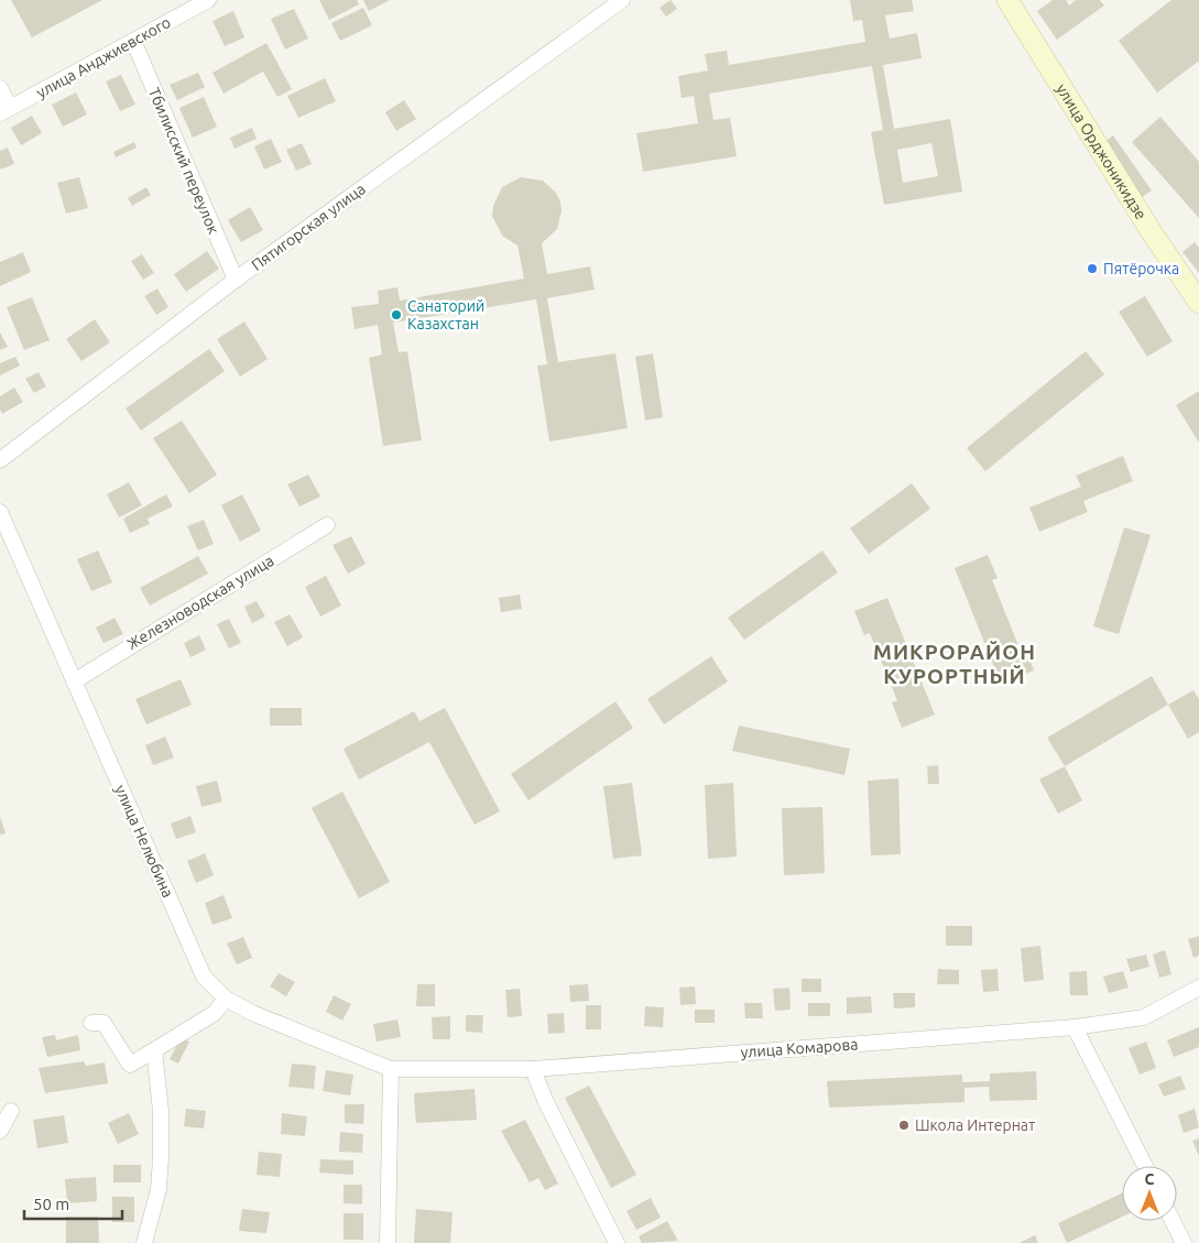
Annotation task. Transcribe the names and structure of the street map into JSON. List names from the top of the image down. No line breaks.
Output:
{"streets":{"main road":["улица Орджоникидзе"],"street":["улица Анджиевского","Тбилисский переулок","Пятигорская улица","Железноводская улица","улица Нелюбина","улица Комарова"]},"crossings":[["улица Анджиевского","Тбилисский переулок"],["Тбилисский переулок","Пятигорская улица"],["Железноводская улица","улица Нелюбина"],["улица Нелюбина","улица Комарова"]],"districts":["МИКРОРАЙОН КУРОРТНЫЙ"],"places":["Пятёрочка","Санаторий Казахстан","Школа Интернат"],"scale_bar":"50 m","north":"top"}
